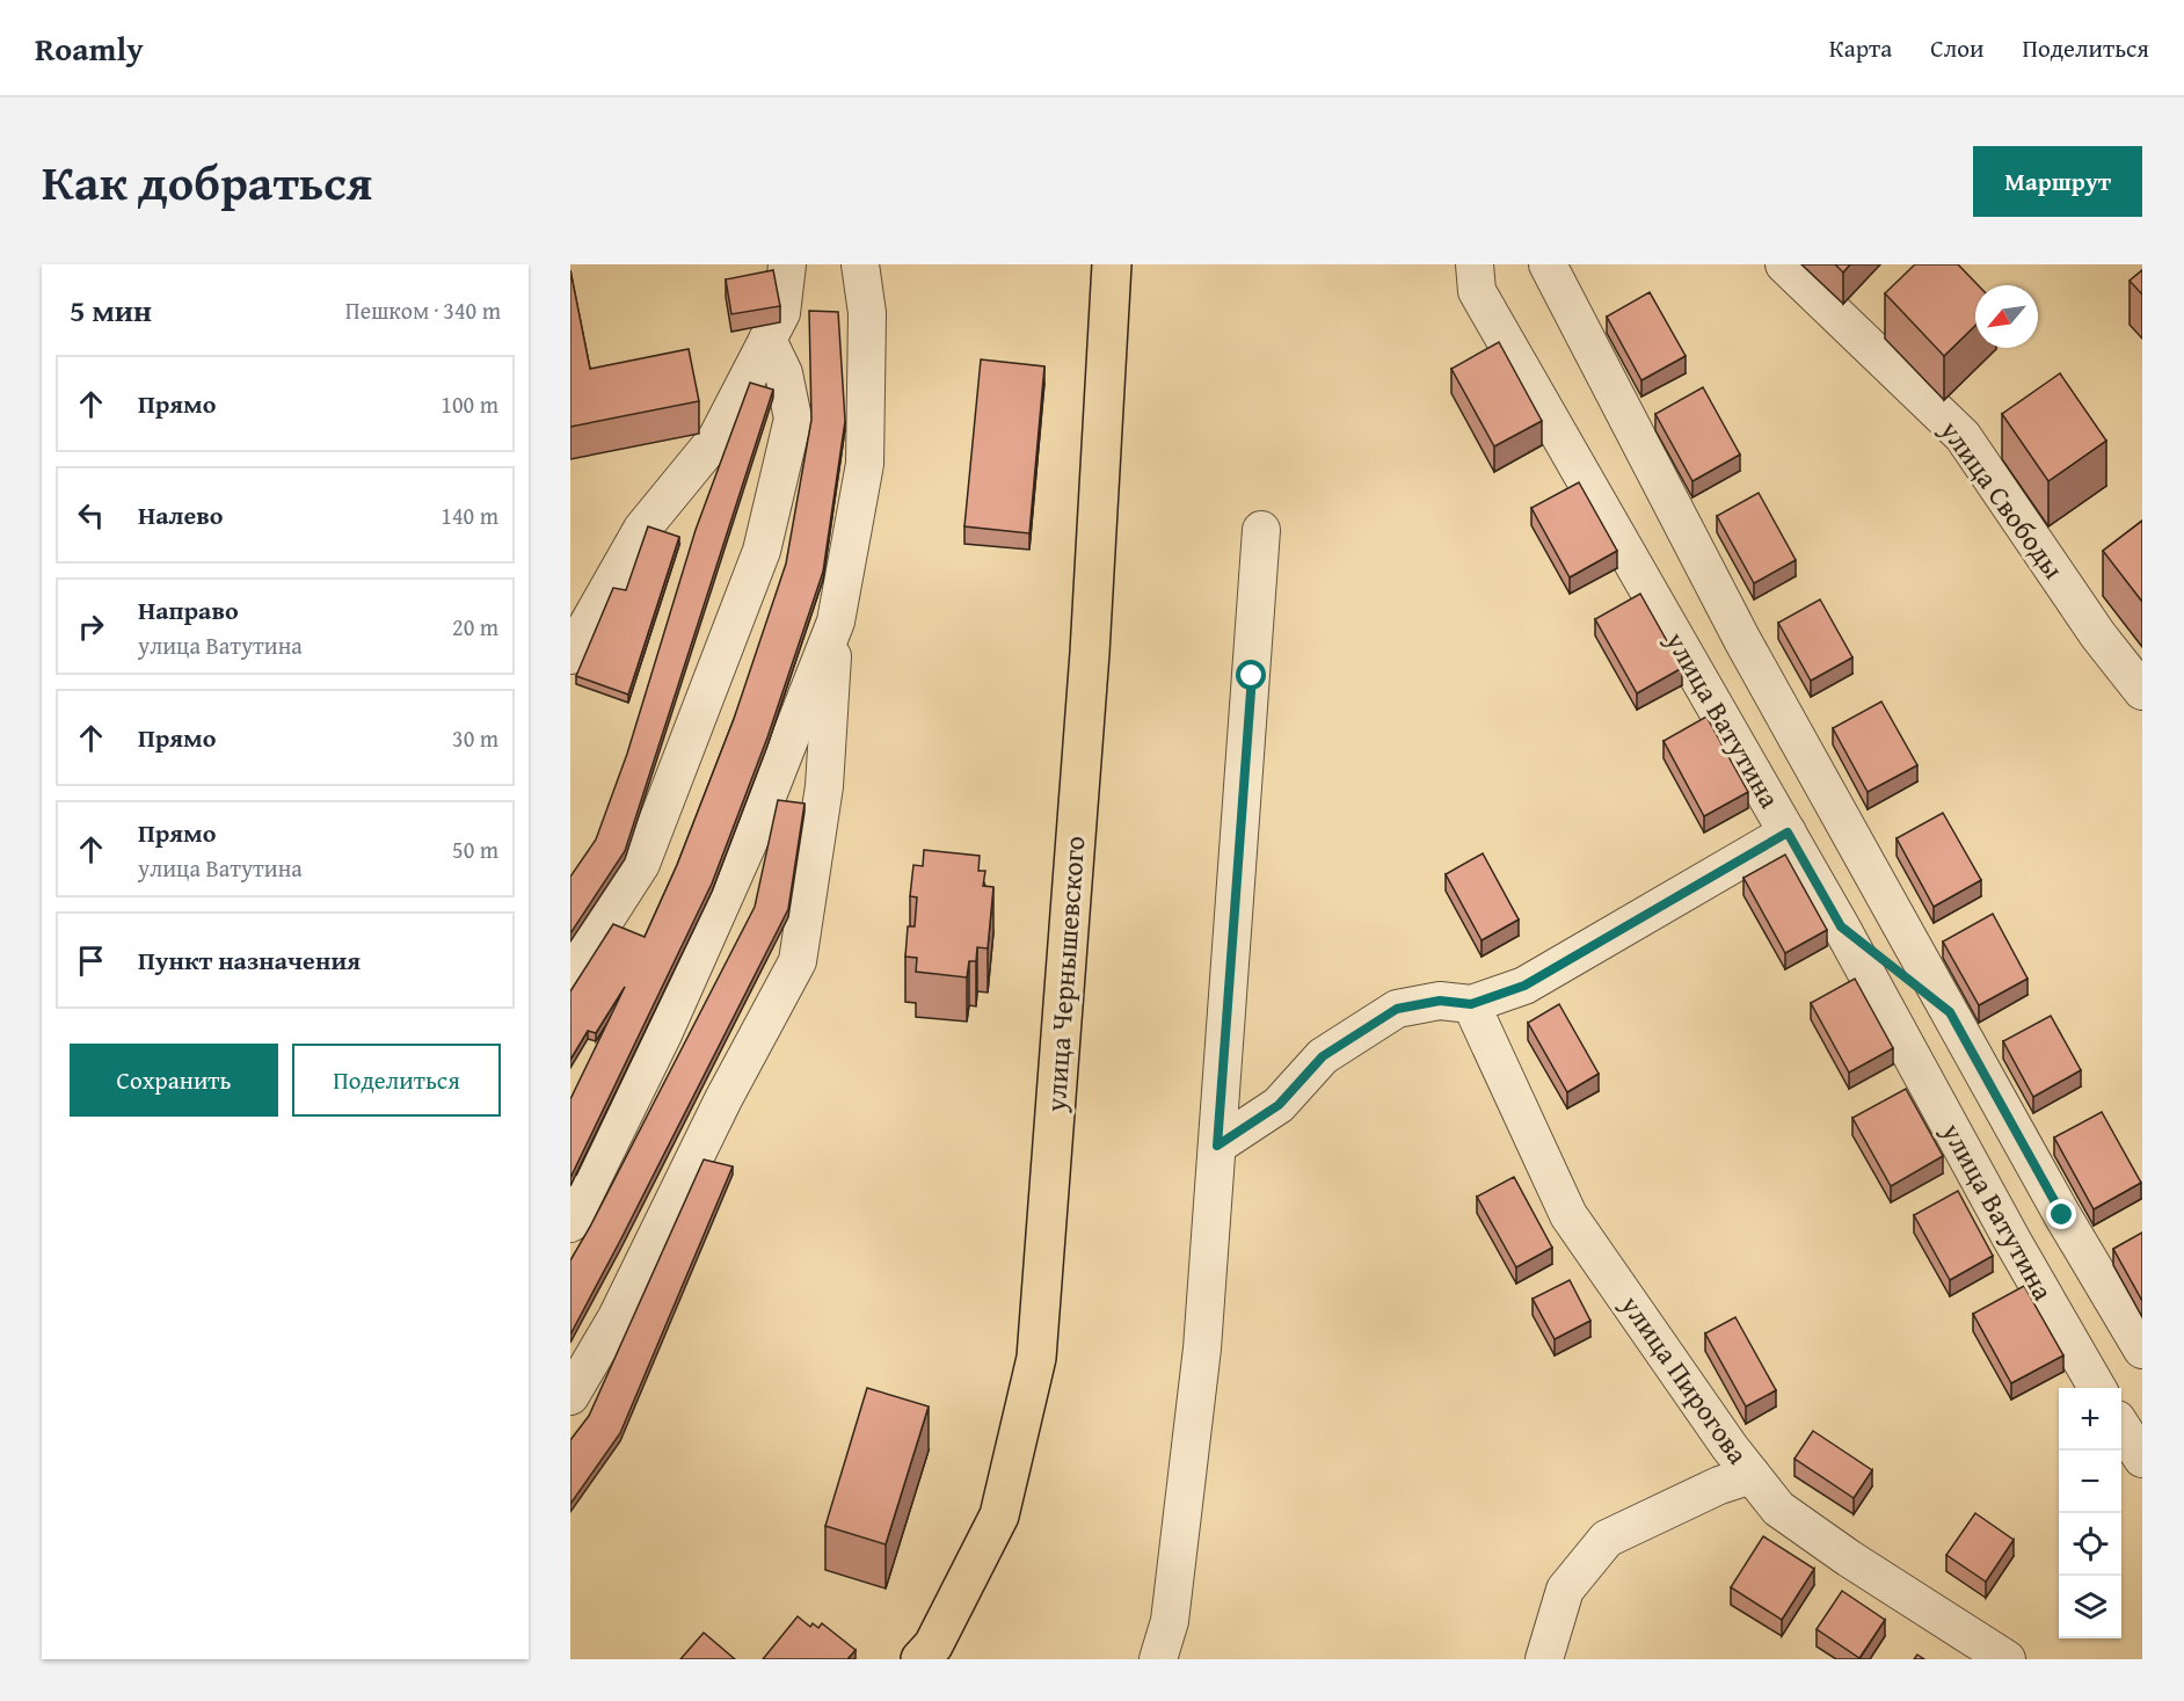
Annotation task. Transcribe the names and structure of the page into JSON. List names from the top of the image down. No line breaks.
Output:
{"streets":{"main road":["улица Чернышевского"],"street":["улица Свободы","улица Ватутина","улица Пирогова"]},"north":"bottom left","page":{"header":"Roamly","nav":["Карта","Слои","Поделиться"],"title":"Как добраться","buttons":["Маршрут",["Сохранить","Поделиться"]],"heading":["5 мин","Пешком · 340 m"],"list":[["Прямо","100 m"],["Налево","140 m"],["Направо","улица Ватутина","20 m"],["Прямо","30 m"],["Прямо","улица Ватутина","50 m"],"Пункт назначения"],"map_buttons":["+","−"]}}
